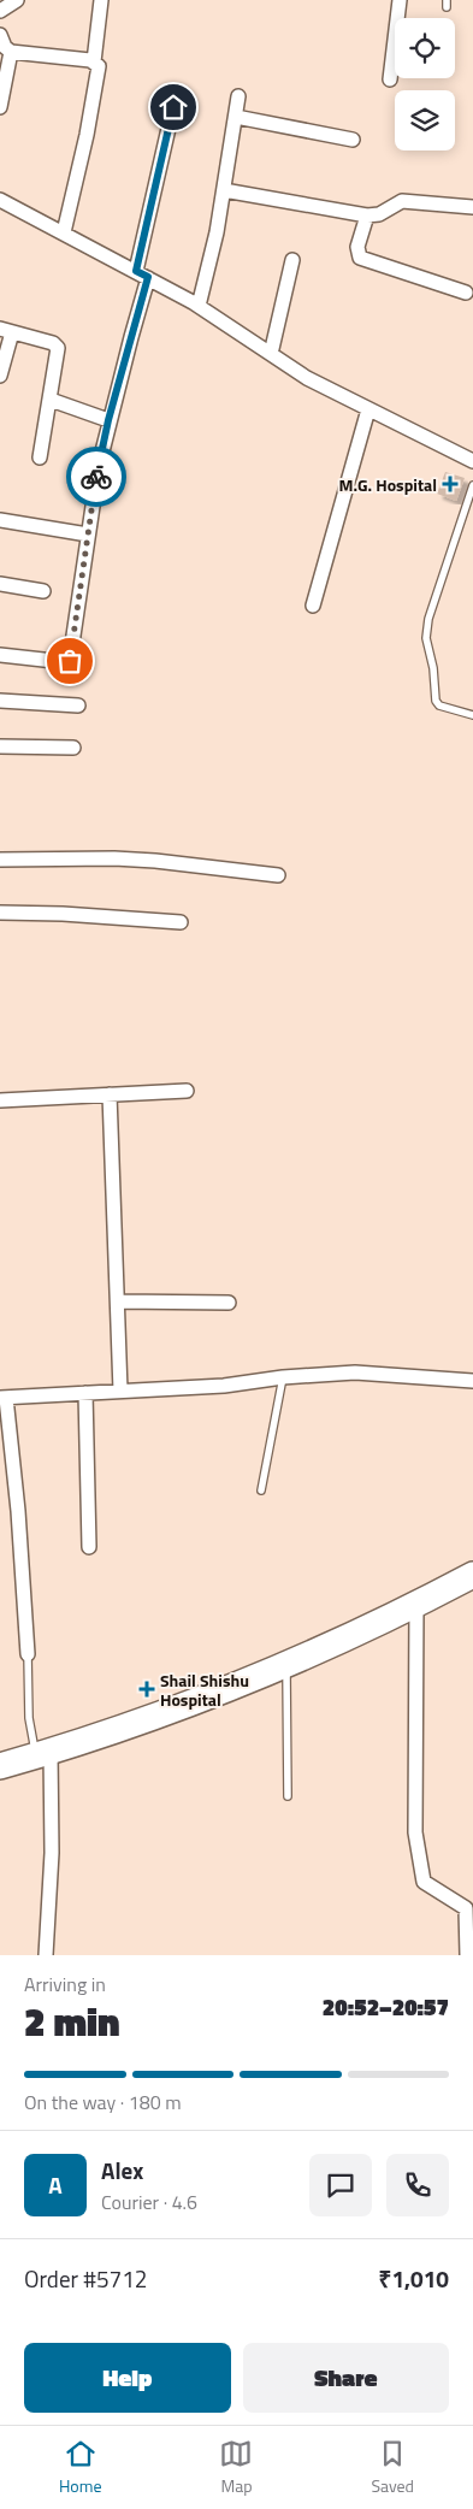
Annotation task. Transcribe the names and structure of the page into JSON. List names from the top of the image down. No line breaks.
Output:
{"places":{"health":["M.G. Hospital","Shail Shishu Hospital"]},"page":{"heading":["2 min","Arriving in","20:52–20:57"],"panel":["Alex","Courier · 4.6","Order #5712","₹1,010"],"bar":"On the way · 180 m","round":"A","buttons":["Help","Share"],"tabs":["Home","Map","Saved"]}}
